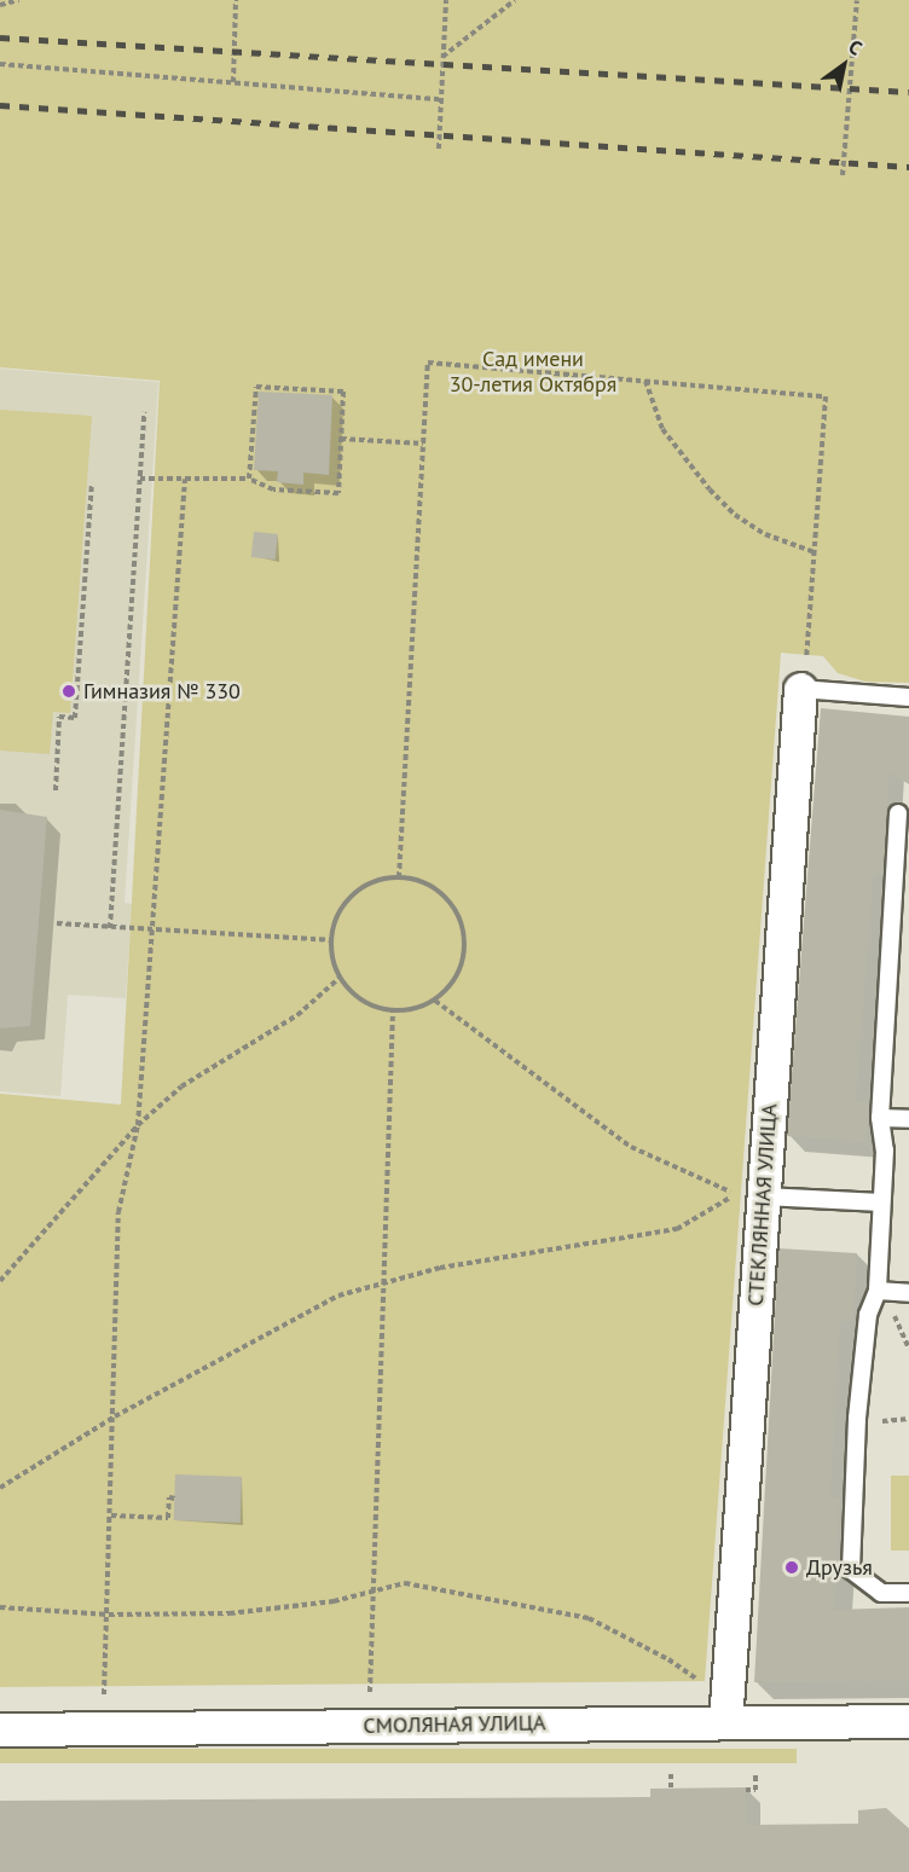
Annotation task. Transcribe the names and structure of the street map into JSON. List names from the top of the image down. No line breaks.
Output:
{"streets":{"street":["СТЕКЛЯННАЯ УЛИЦА","СМОЛЯНАЯ УЛИЦА"]},"crossings":[["СТЕКЛЯННАЯ УЛИЦА","СМОЛЯНАЯ УЛИЦА"]],"parks":["Сад имени 30-летия Октября"],"places":["Гимназия № 330","Друзья"],"north":"top right"}
